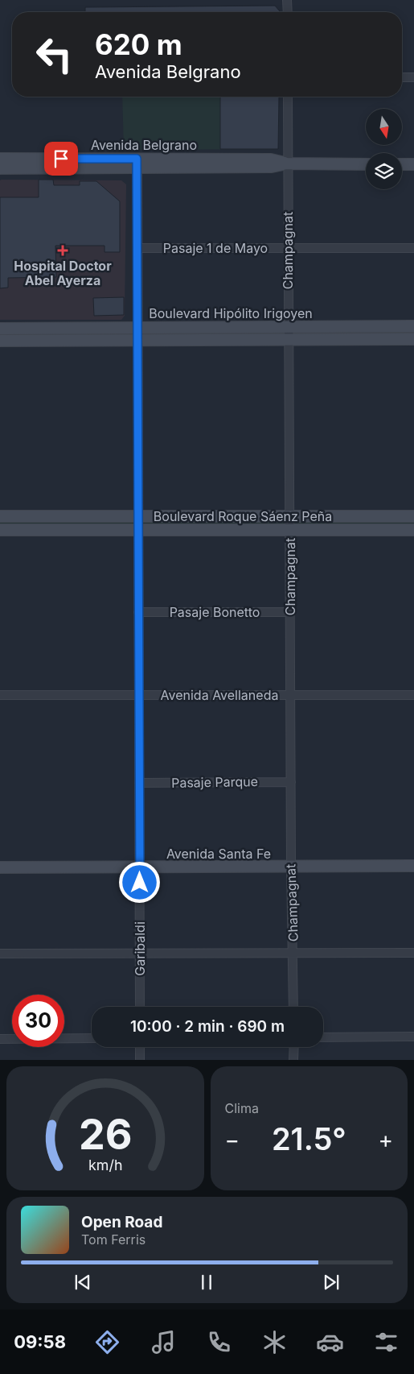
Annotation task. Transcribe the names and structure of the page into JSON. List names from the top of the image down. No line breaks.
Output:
{"streets":{"street":["Avenida Belgrano","Pasaje 1 de Mayo","Champagnat","Boulevard Hipólito Irigoyen","Boulevard Roque Sáenz Peña","Pasaje Bonetto","Avenida Avellaneda","Pasaje Parque","Avenida Santa Fe","Garibaldi"]},"crossings":[["Avenida Belgrano","Champagnat"],["Avenida Belgrano","Garibaldi"],["Pasaje 1 de Mayo","Champagnat"],["Pasaje 1 de Mayo","Garibaldi"],["Champagnat","Boulevard Hipólito Irigoyen"],["Champagnat","Boulevard Roque Sáenz Peña"],["Champagnat","Pasaje Bonetto"],["Champagnat","Avenida Avellaneda"],["Champagnat","Pasaje Parque"],["Champagnat","Avenida Santa Fe"],["Boulevard Hipólito Irigoyen","Garibaldi"],["Boulevard Roque Sáenz Peña","Garibaldi"],["Pasaje Bonetto","Garibaldi"],["Avenida Avellaneda","Garibaldi"],["Pasaje Parque","Garibaldi"],["Avenida Santa Fe","Garibaldi"]],"places":{"health":["Hospital Doctor Abel Ayerza"]},"north":"bottom","page":{"turn":["620 m","Avenida Belgrano"],"limit":"30","trip":"10:00 · 2 min · 690 m","tile":"Clima","heat":["−","21.5°","+"],"song":["Open Road","Tom Ferris"],"tabs":"09:58","gauge":["26","km/h"]}}
